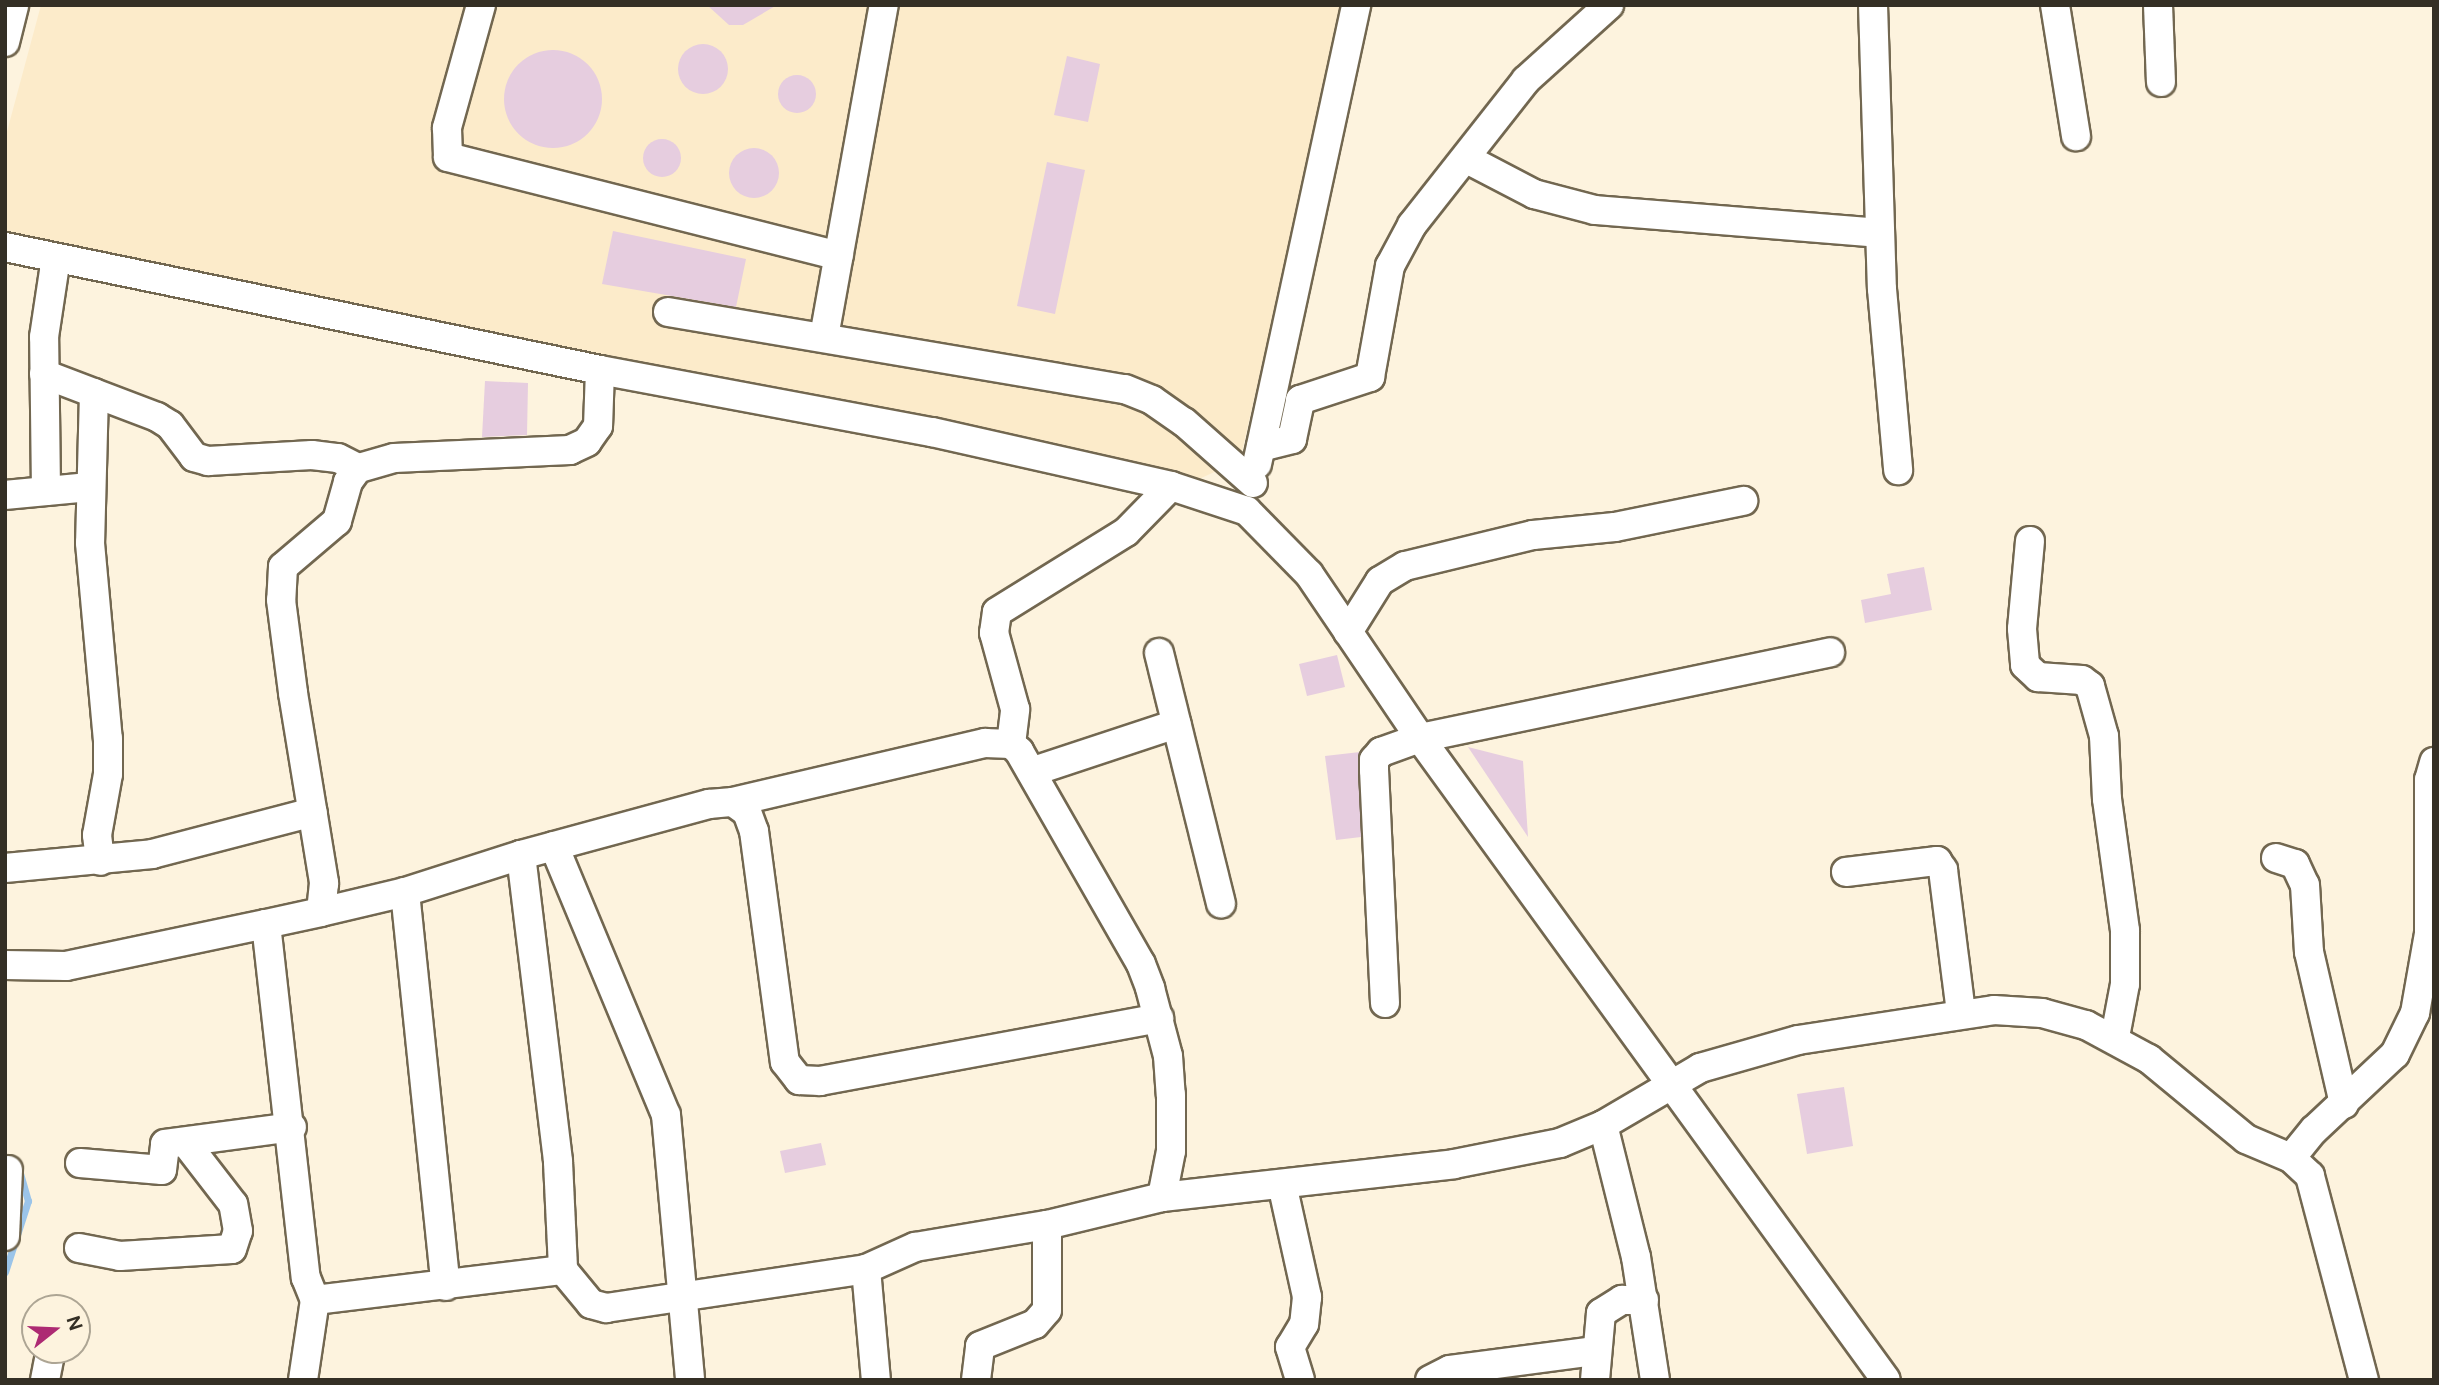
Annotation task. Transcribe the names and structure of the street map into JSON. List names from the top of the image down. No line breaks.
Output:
{"north":"right"}
